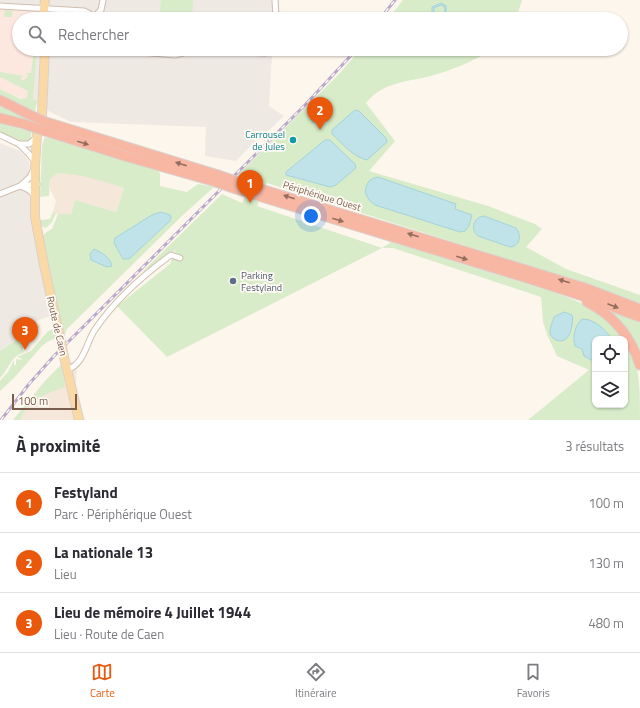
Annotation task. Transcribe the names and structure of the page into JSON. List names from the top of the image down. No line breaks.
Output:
{"streets":{"highway":["Périphérique Ouest"],"main road":["Route de Caen"]},"crossings":[["Périphérique Ouest","Route de Caen"]],"places":["Carrousel de Jules","Parking Festyland"],"scale_bar":"100 m","page":{"search":"Rechercher","pins":["2","1","3"],"scale":"100 m","heading":["À proximité","3 résultats"],"list":[{"mark":"1","name":"Festyland","note":"Parc · Périphérique Ouest","value":"100 m"},{"mark":"2","name":"La nationale 13","note":"Lieu","value":"130 m"},{"mark":"3","name":"Lieu de mémoire 4 Juillet 1944","note":"Lieu · Route de Caen","value":"480 m"}],"nav":["Carte","Itinéraire","Favoris"]}}
